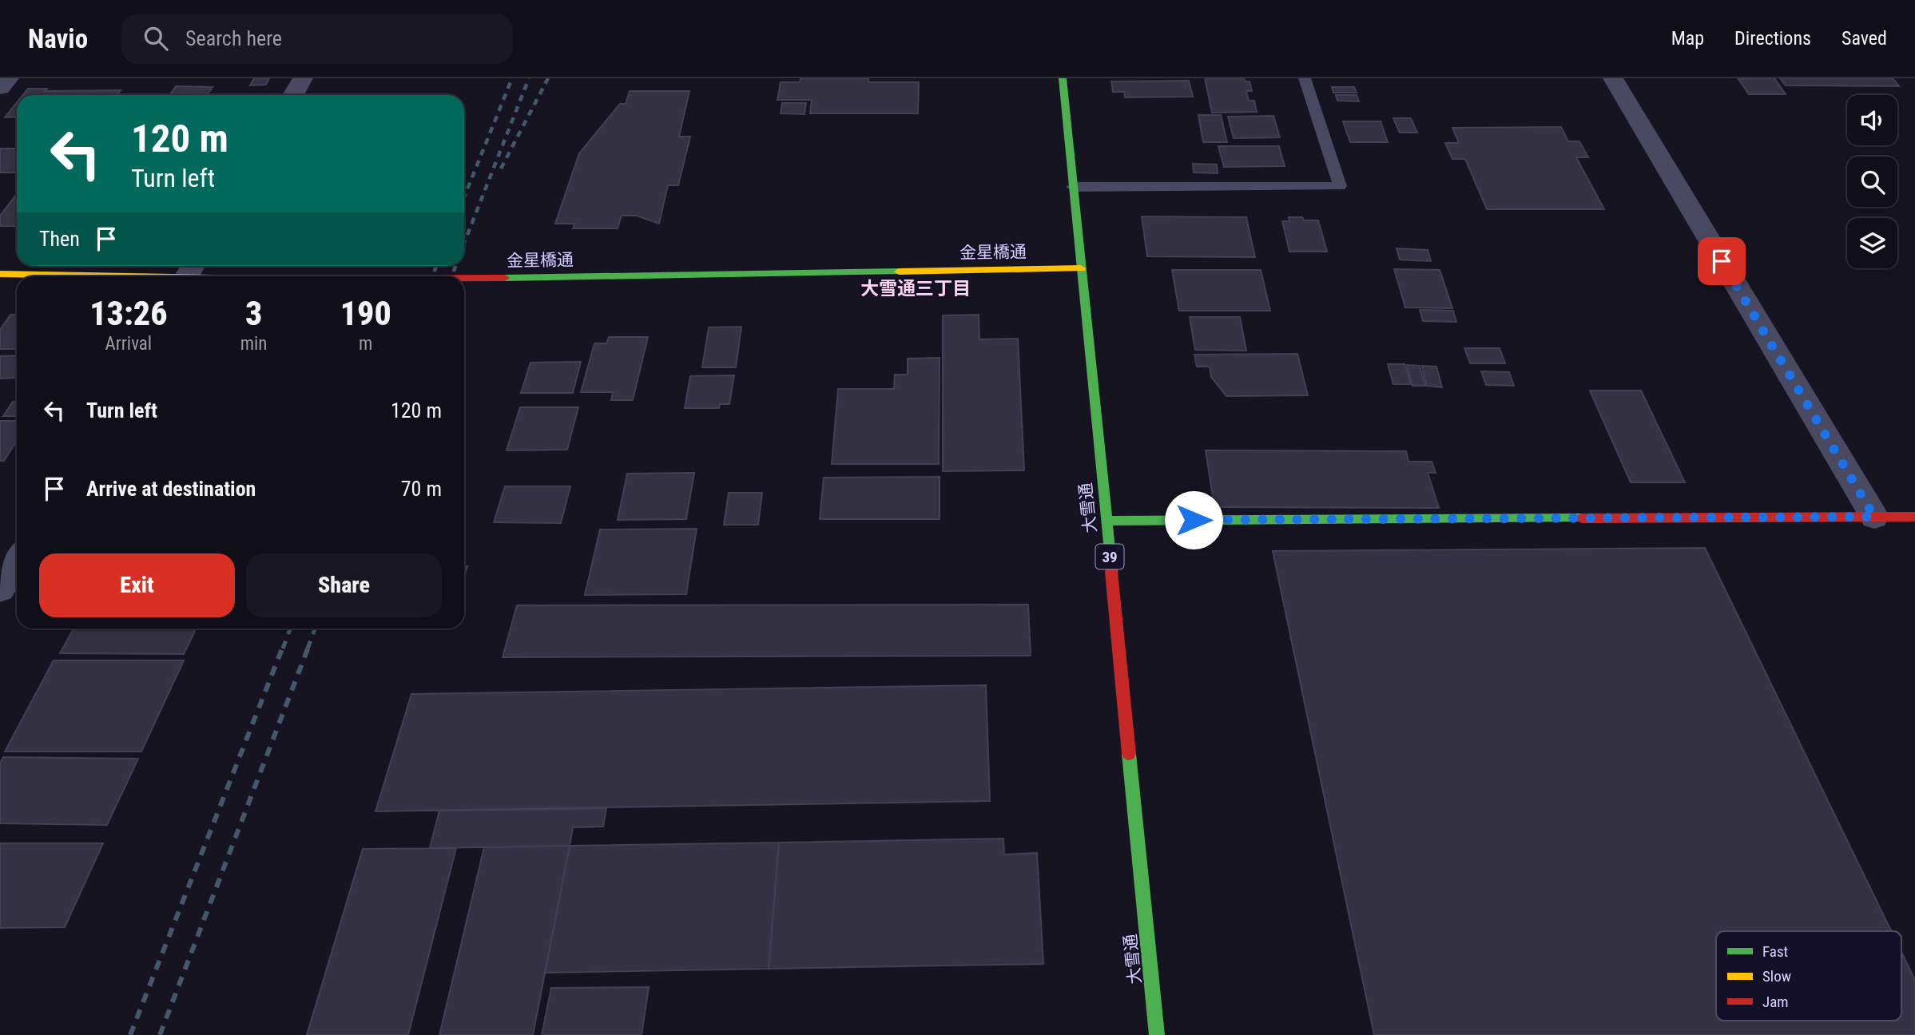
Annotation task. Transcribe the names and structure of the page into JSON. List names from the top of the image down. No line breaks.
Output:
{"streets":{"main road":["金星橋通","大雪通","39"]},"crossings":[["金星橋通","大雪通"]],"districts":["大雪通三丁目"],"legend":["Fast","Slow","Jam"],"page":{"header":"Navio","search":"Search here","nav":["Map","Directions","Saved"],"turn":["120 m","Turn left"],"then":"Then","eta":["13:26","Arrival","3","min","190","m"],"list":[{"name":"Turn left","value":"120 m"},{"name":"Arrive at destination","value":"70 m"}],"buttons":["Exit","Share"]}}
